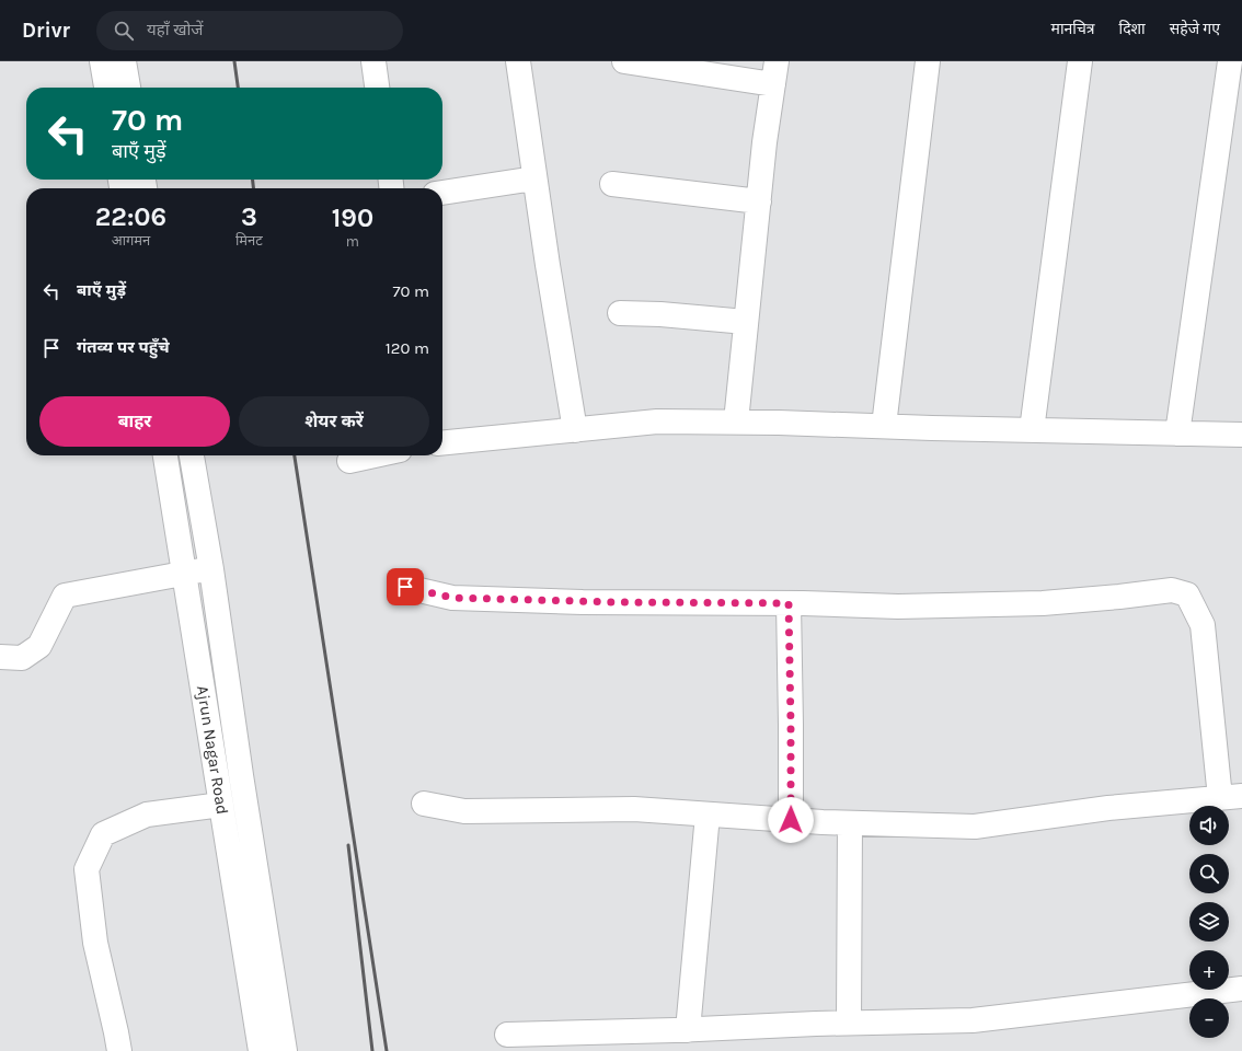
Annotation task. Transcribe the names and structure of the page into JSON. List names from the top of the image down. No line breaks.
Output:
{"streets":{"street":["Ajrun Nagar Road"]},"page":{"header":"Drivr","search":"यहाँ खोजें","nav":["मानचित्र","दिशा","सहेजे गए"],"turn":["70 m","बाएँ मुड़ें"],"eta":["22:06","आगमन","3","मिनट","190","m"],"list":[{"name":"बाएँ मुड़ें","value":"70 m"},{"name":"गंतव्य पर पहुँचे","value":"120 m"}],"buttons":["बाहर","शेयर करें"],"map_buttons":["+","−"]}}
